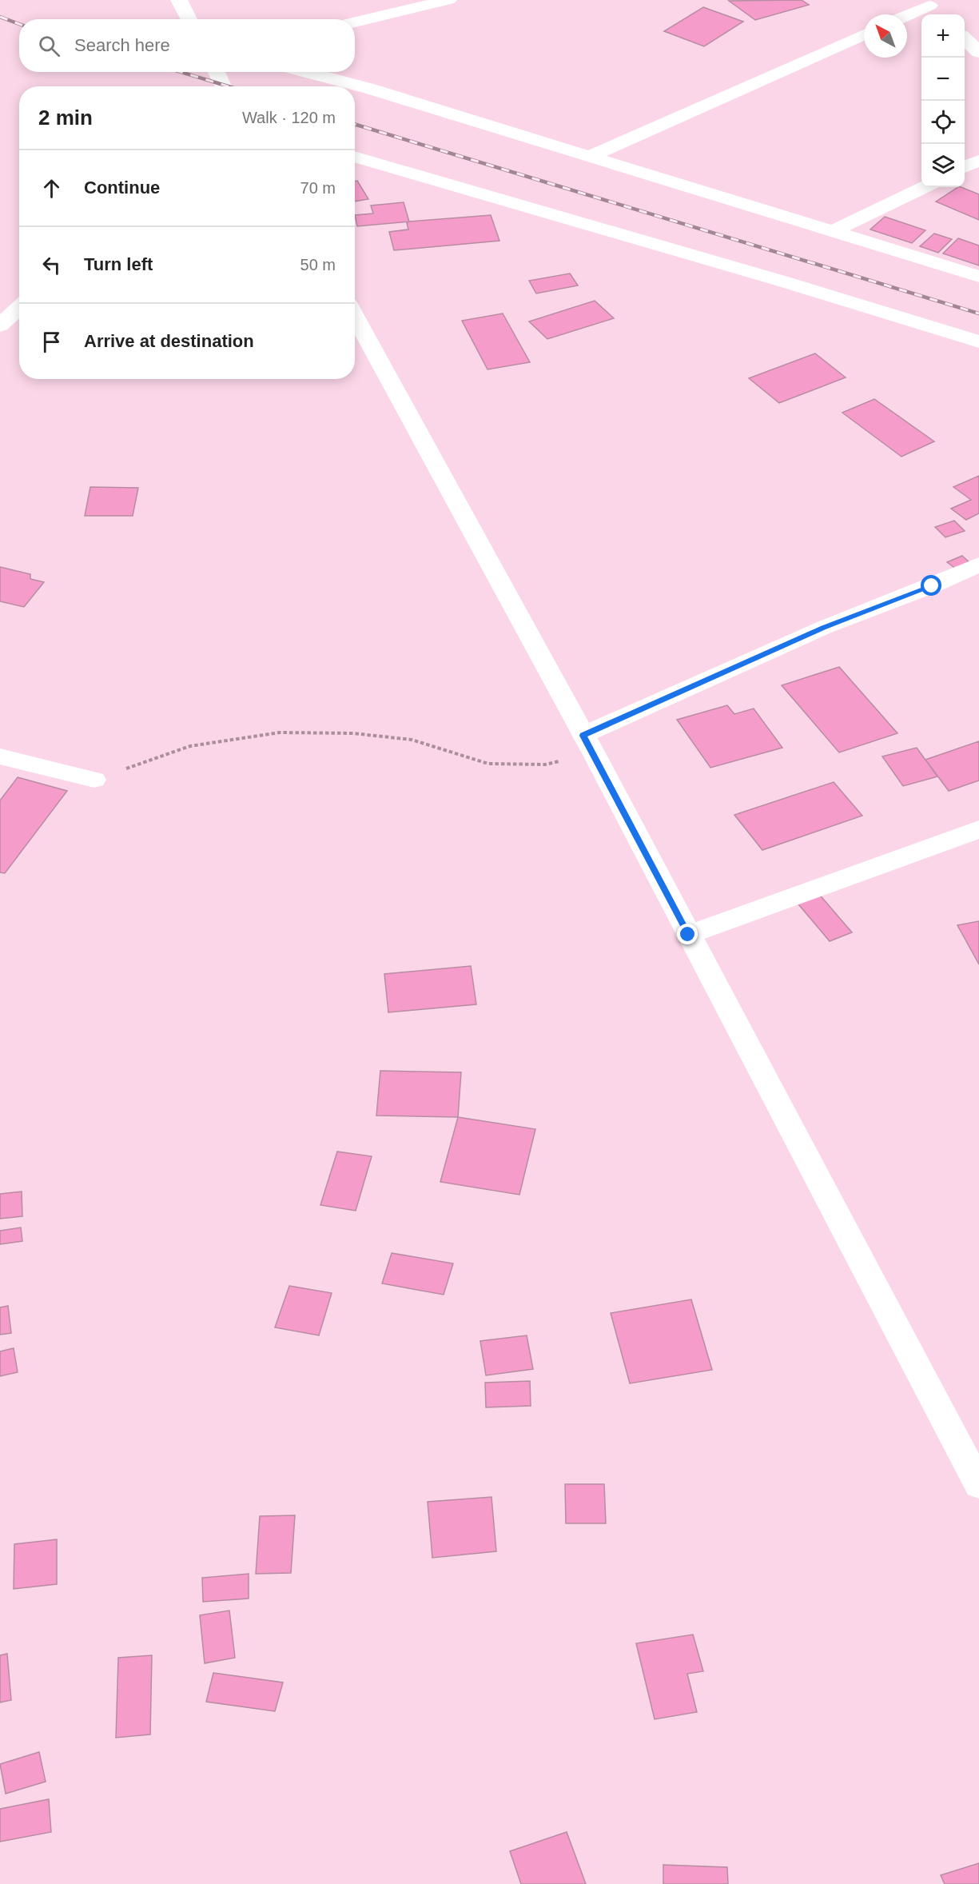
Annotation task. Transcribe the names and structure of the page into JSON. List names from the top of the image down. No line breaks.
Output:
{"north":"top left","page":{"map_buttons":["+","−"],"search":"Search here","heading":["2 min","Walk · 120 m"],"list":[["Continue","70 m"],["Turn left","50 m"],"Arrive at destination"]}}
